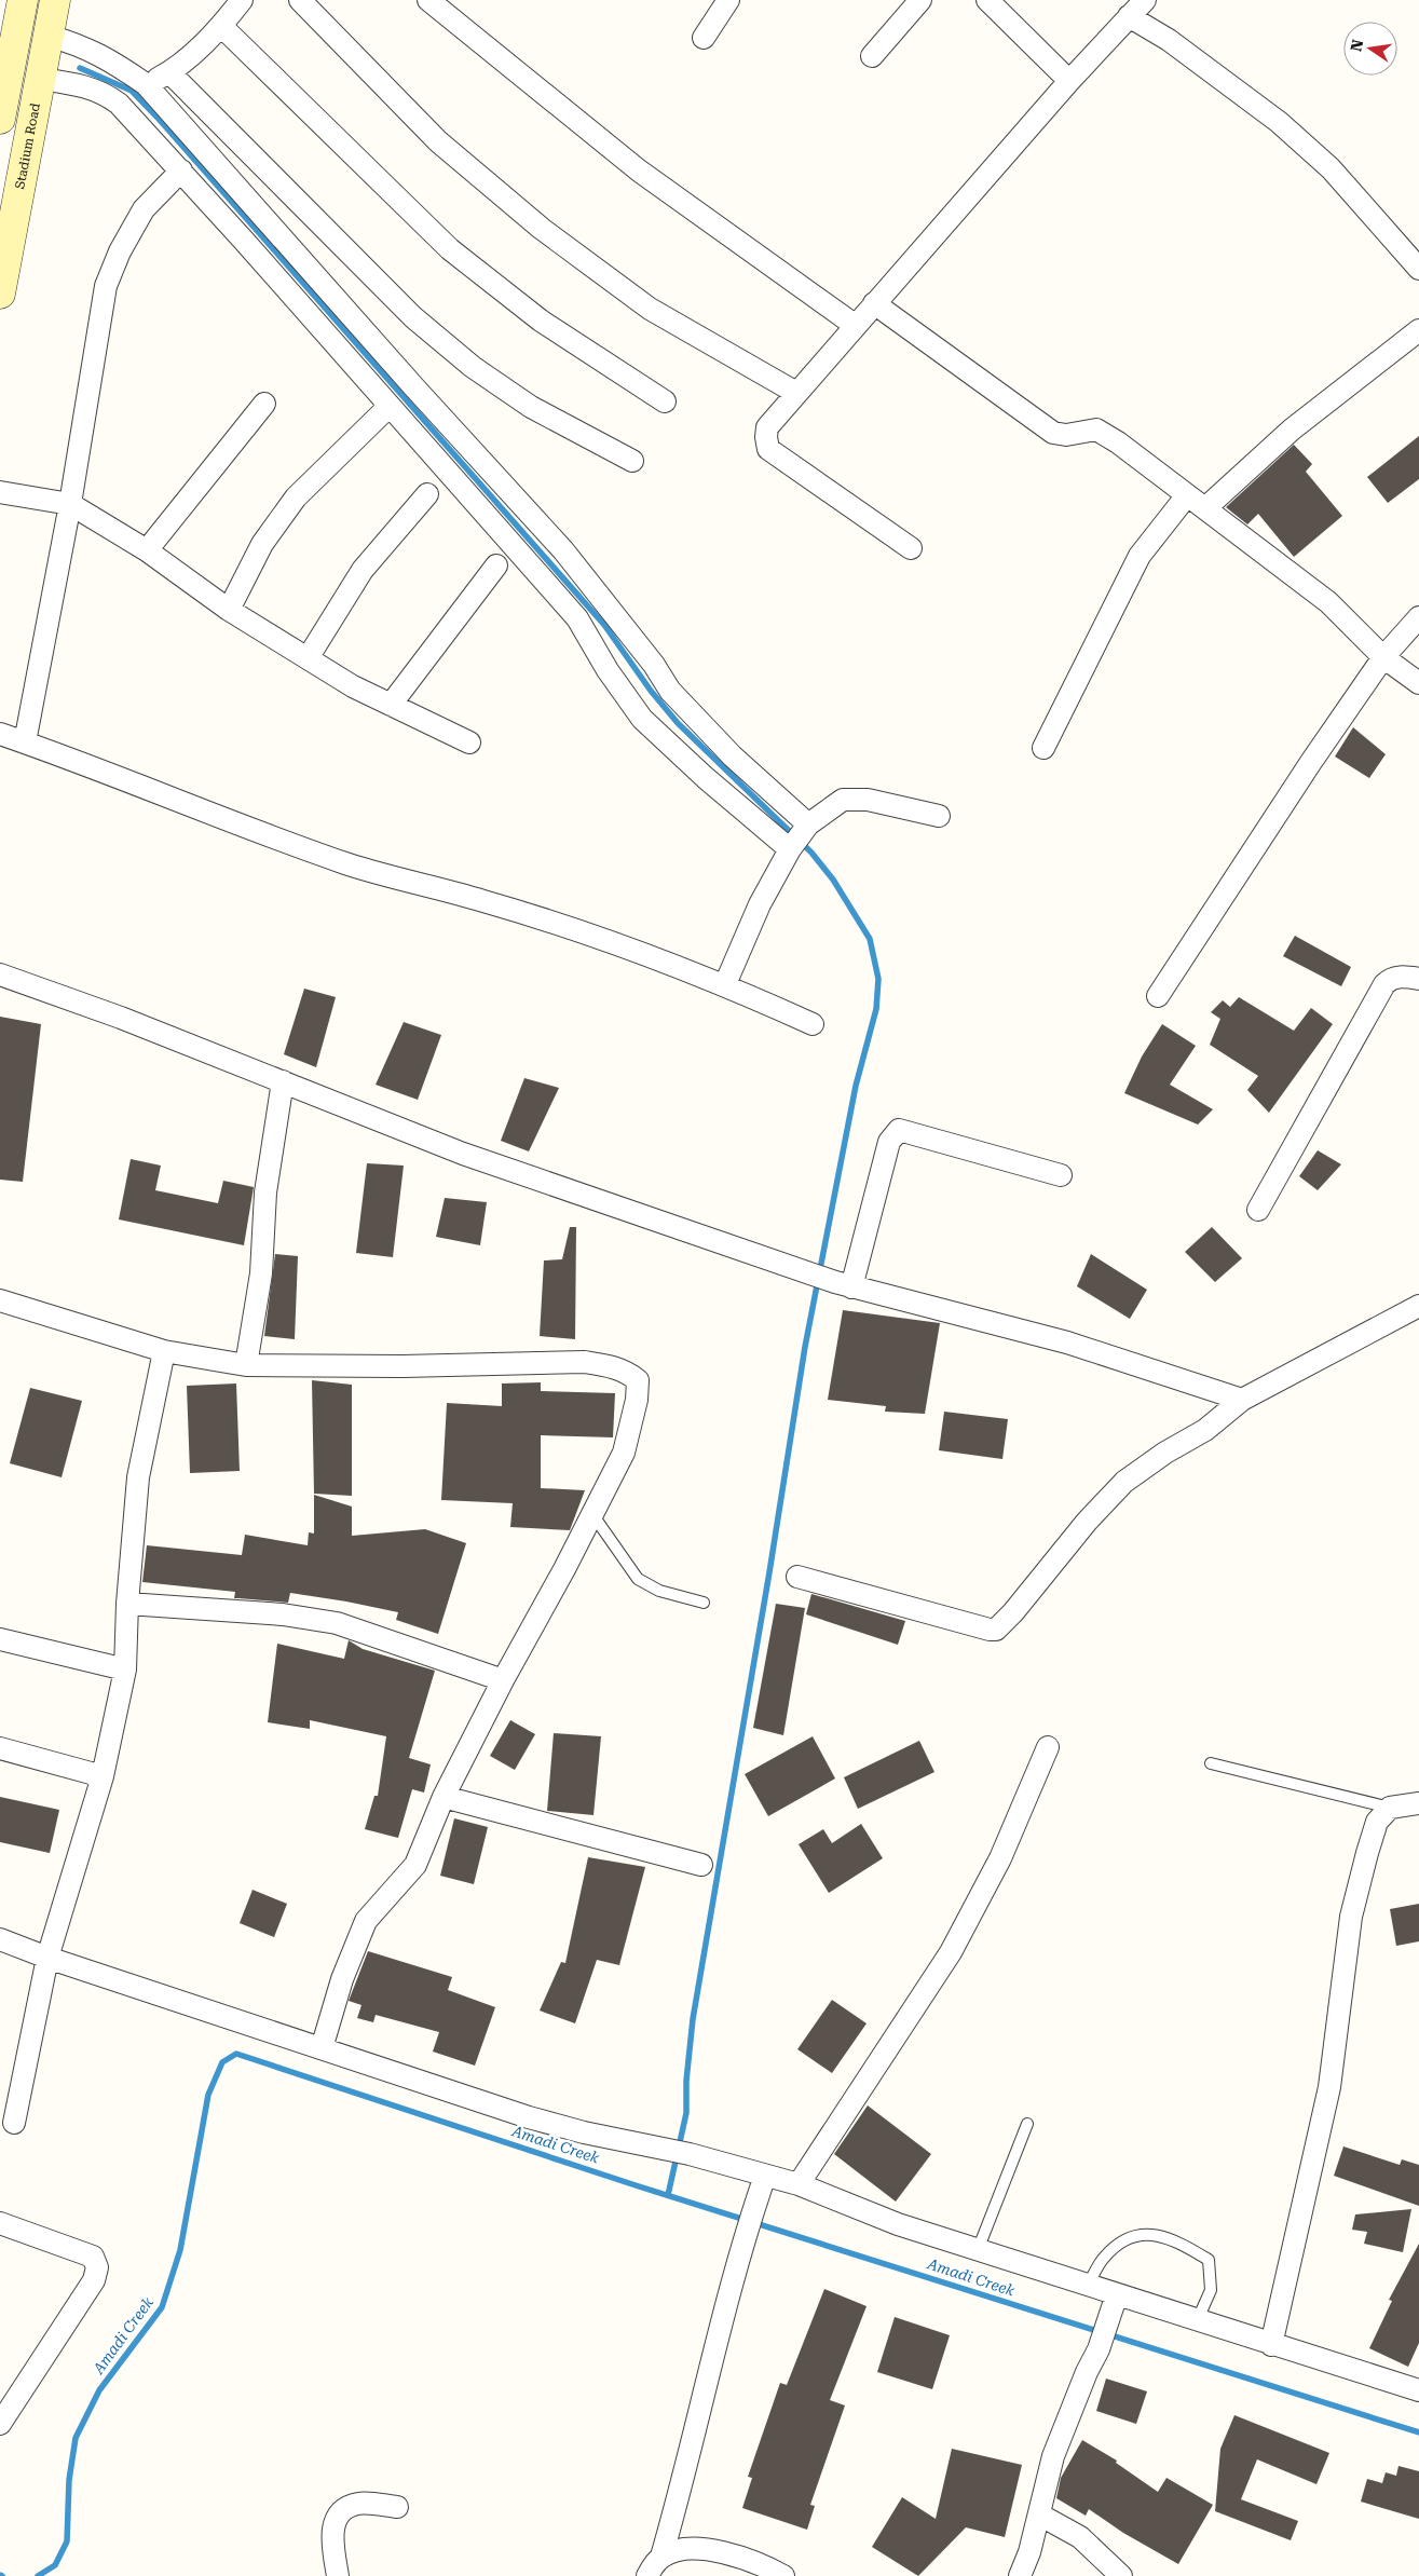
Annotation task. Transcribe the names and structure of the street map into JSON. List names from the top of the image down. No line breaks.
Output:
{"streets":{"main road":["Stadium Road"]},"water":["Amadi Creek"],"north":"left"}
